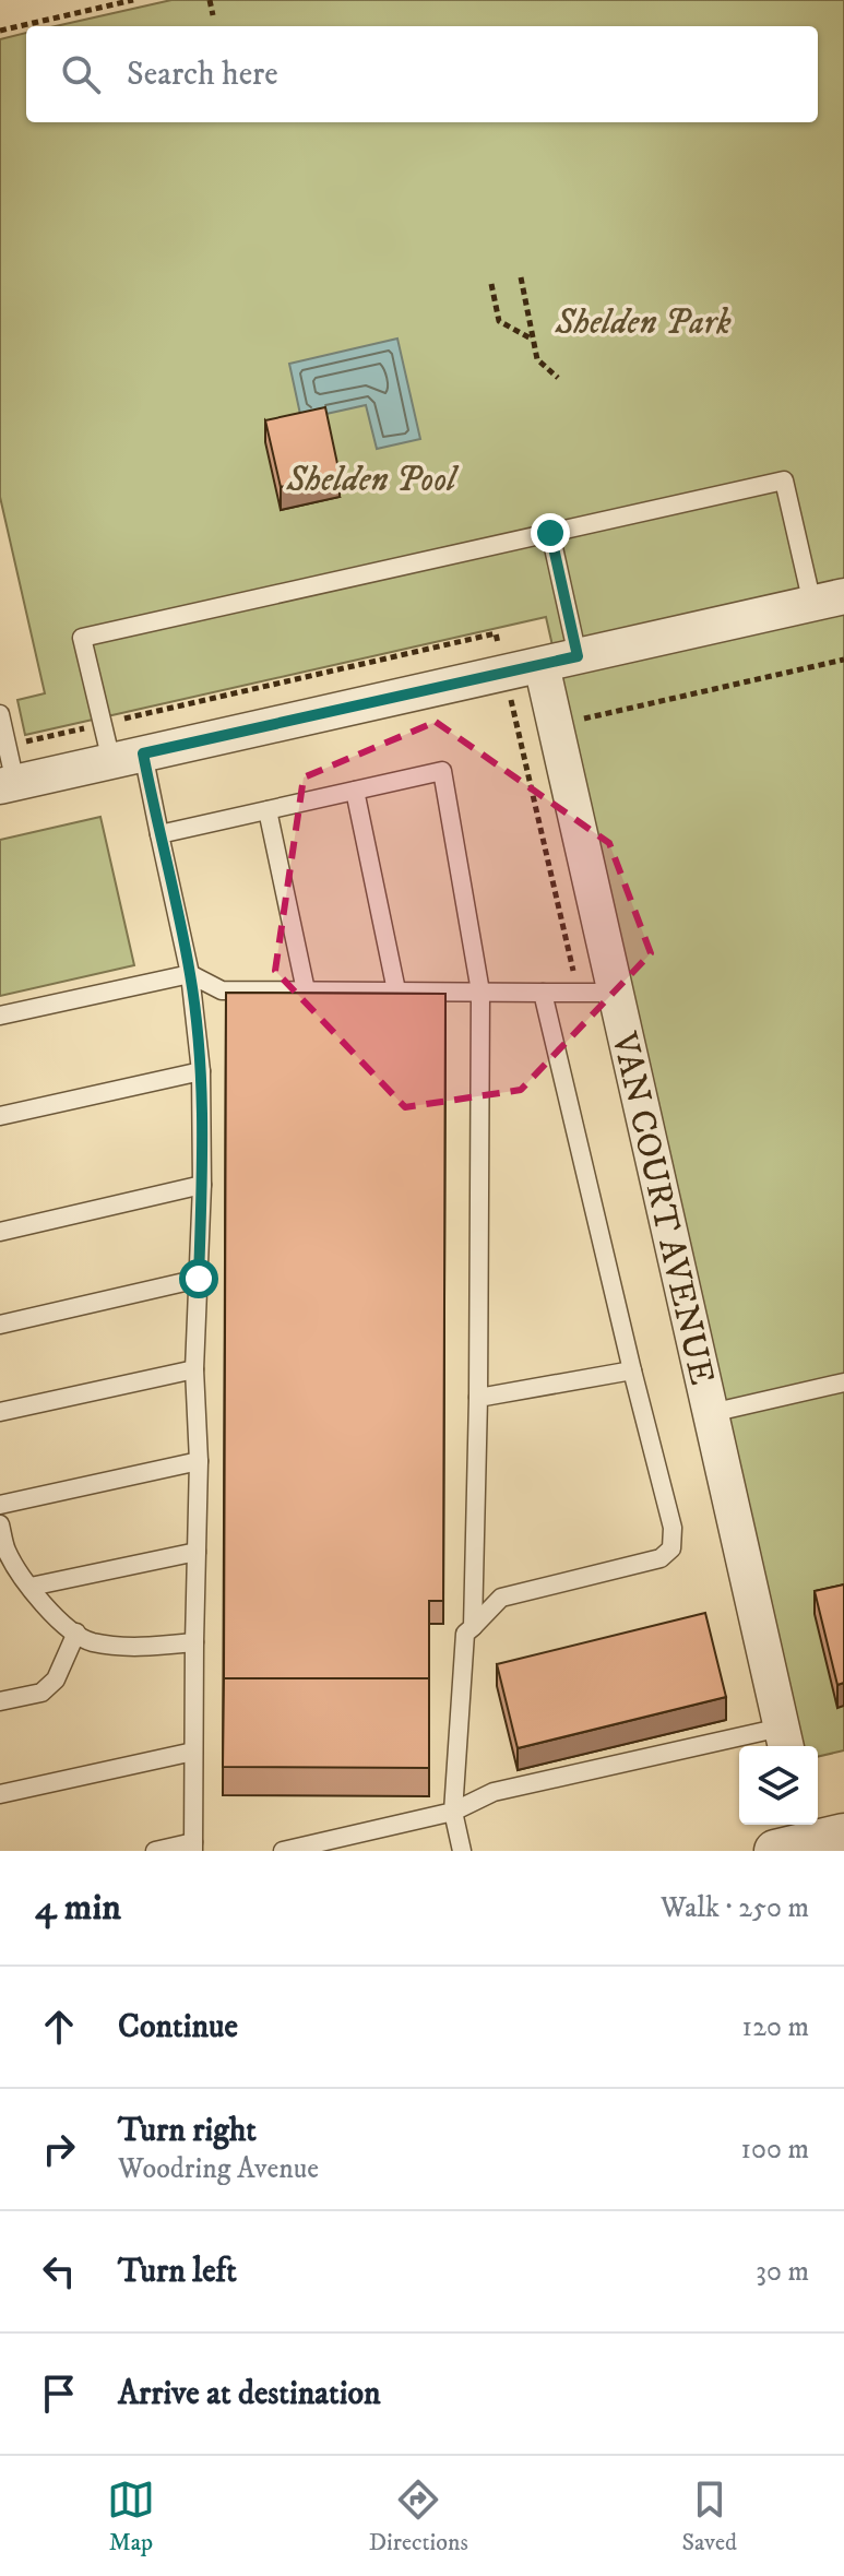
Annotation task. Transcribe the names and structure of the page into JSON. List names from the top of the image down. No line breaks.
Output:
{"streets":{"street":["VAN COURT AVENUE"]},"parks":["Shelden Park","Shelden Pool"],"page":{"search":"Search here","heading":["4 min","Walk · 250 m"],"list":[["Continue","120 m"],["Turn right","Woodring Avenue","100 m"],["Turn left","30 m"],"Arrive at destination"],"nav":["Map","Directions","Saved"]}}
